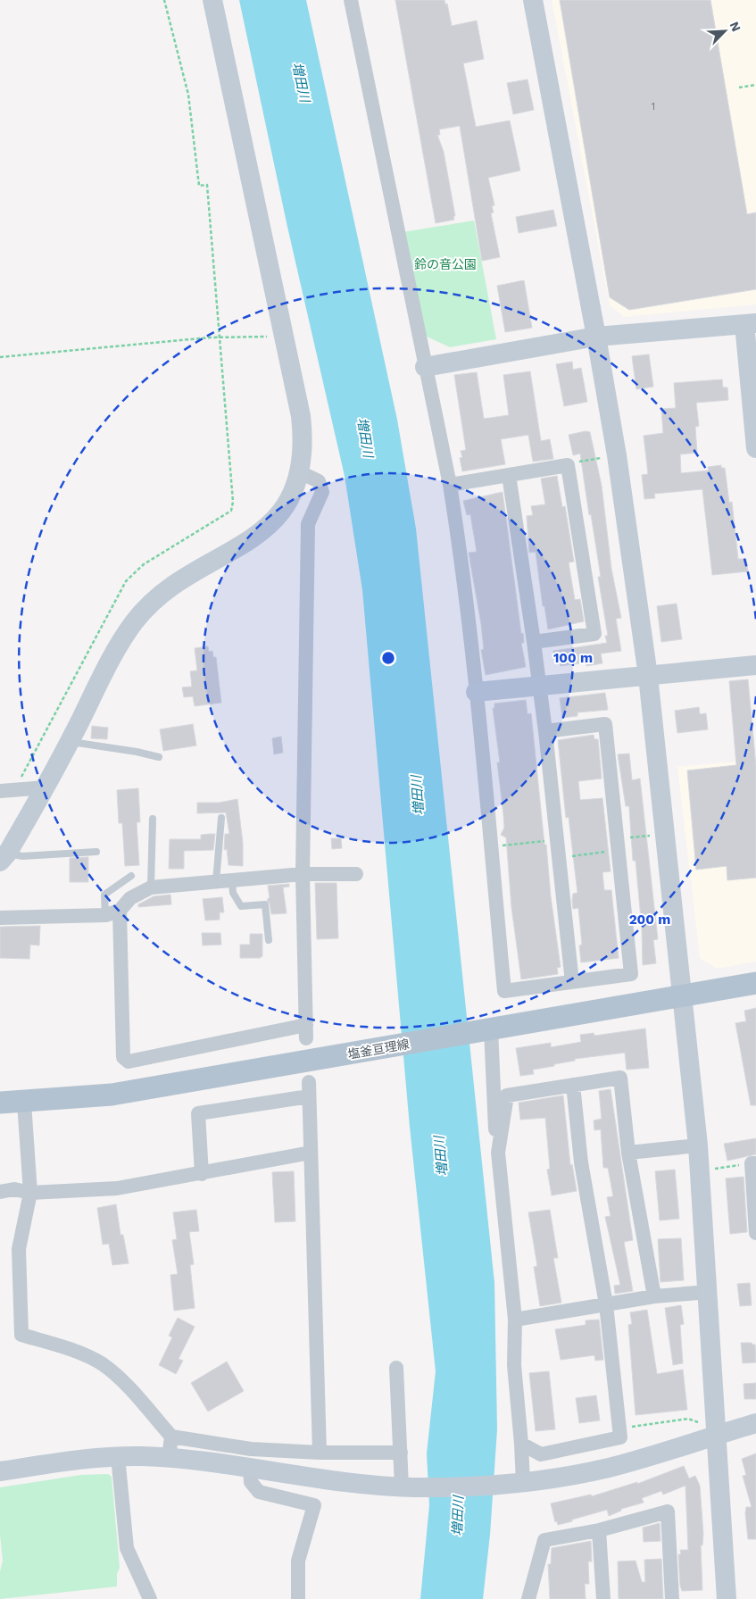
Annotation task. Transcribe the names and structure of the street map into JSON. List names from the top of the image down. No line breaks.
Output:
{"streets":{"main road":["塩釜亘理線"]},"water":["増田川"],"parks":["鈴の音公園"],"house_numbers":["1"],"north":"top right","rings":["100 m","200 m"]}
